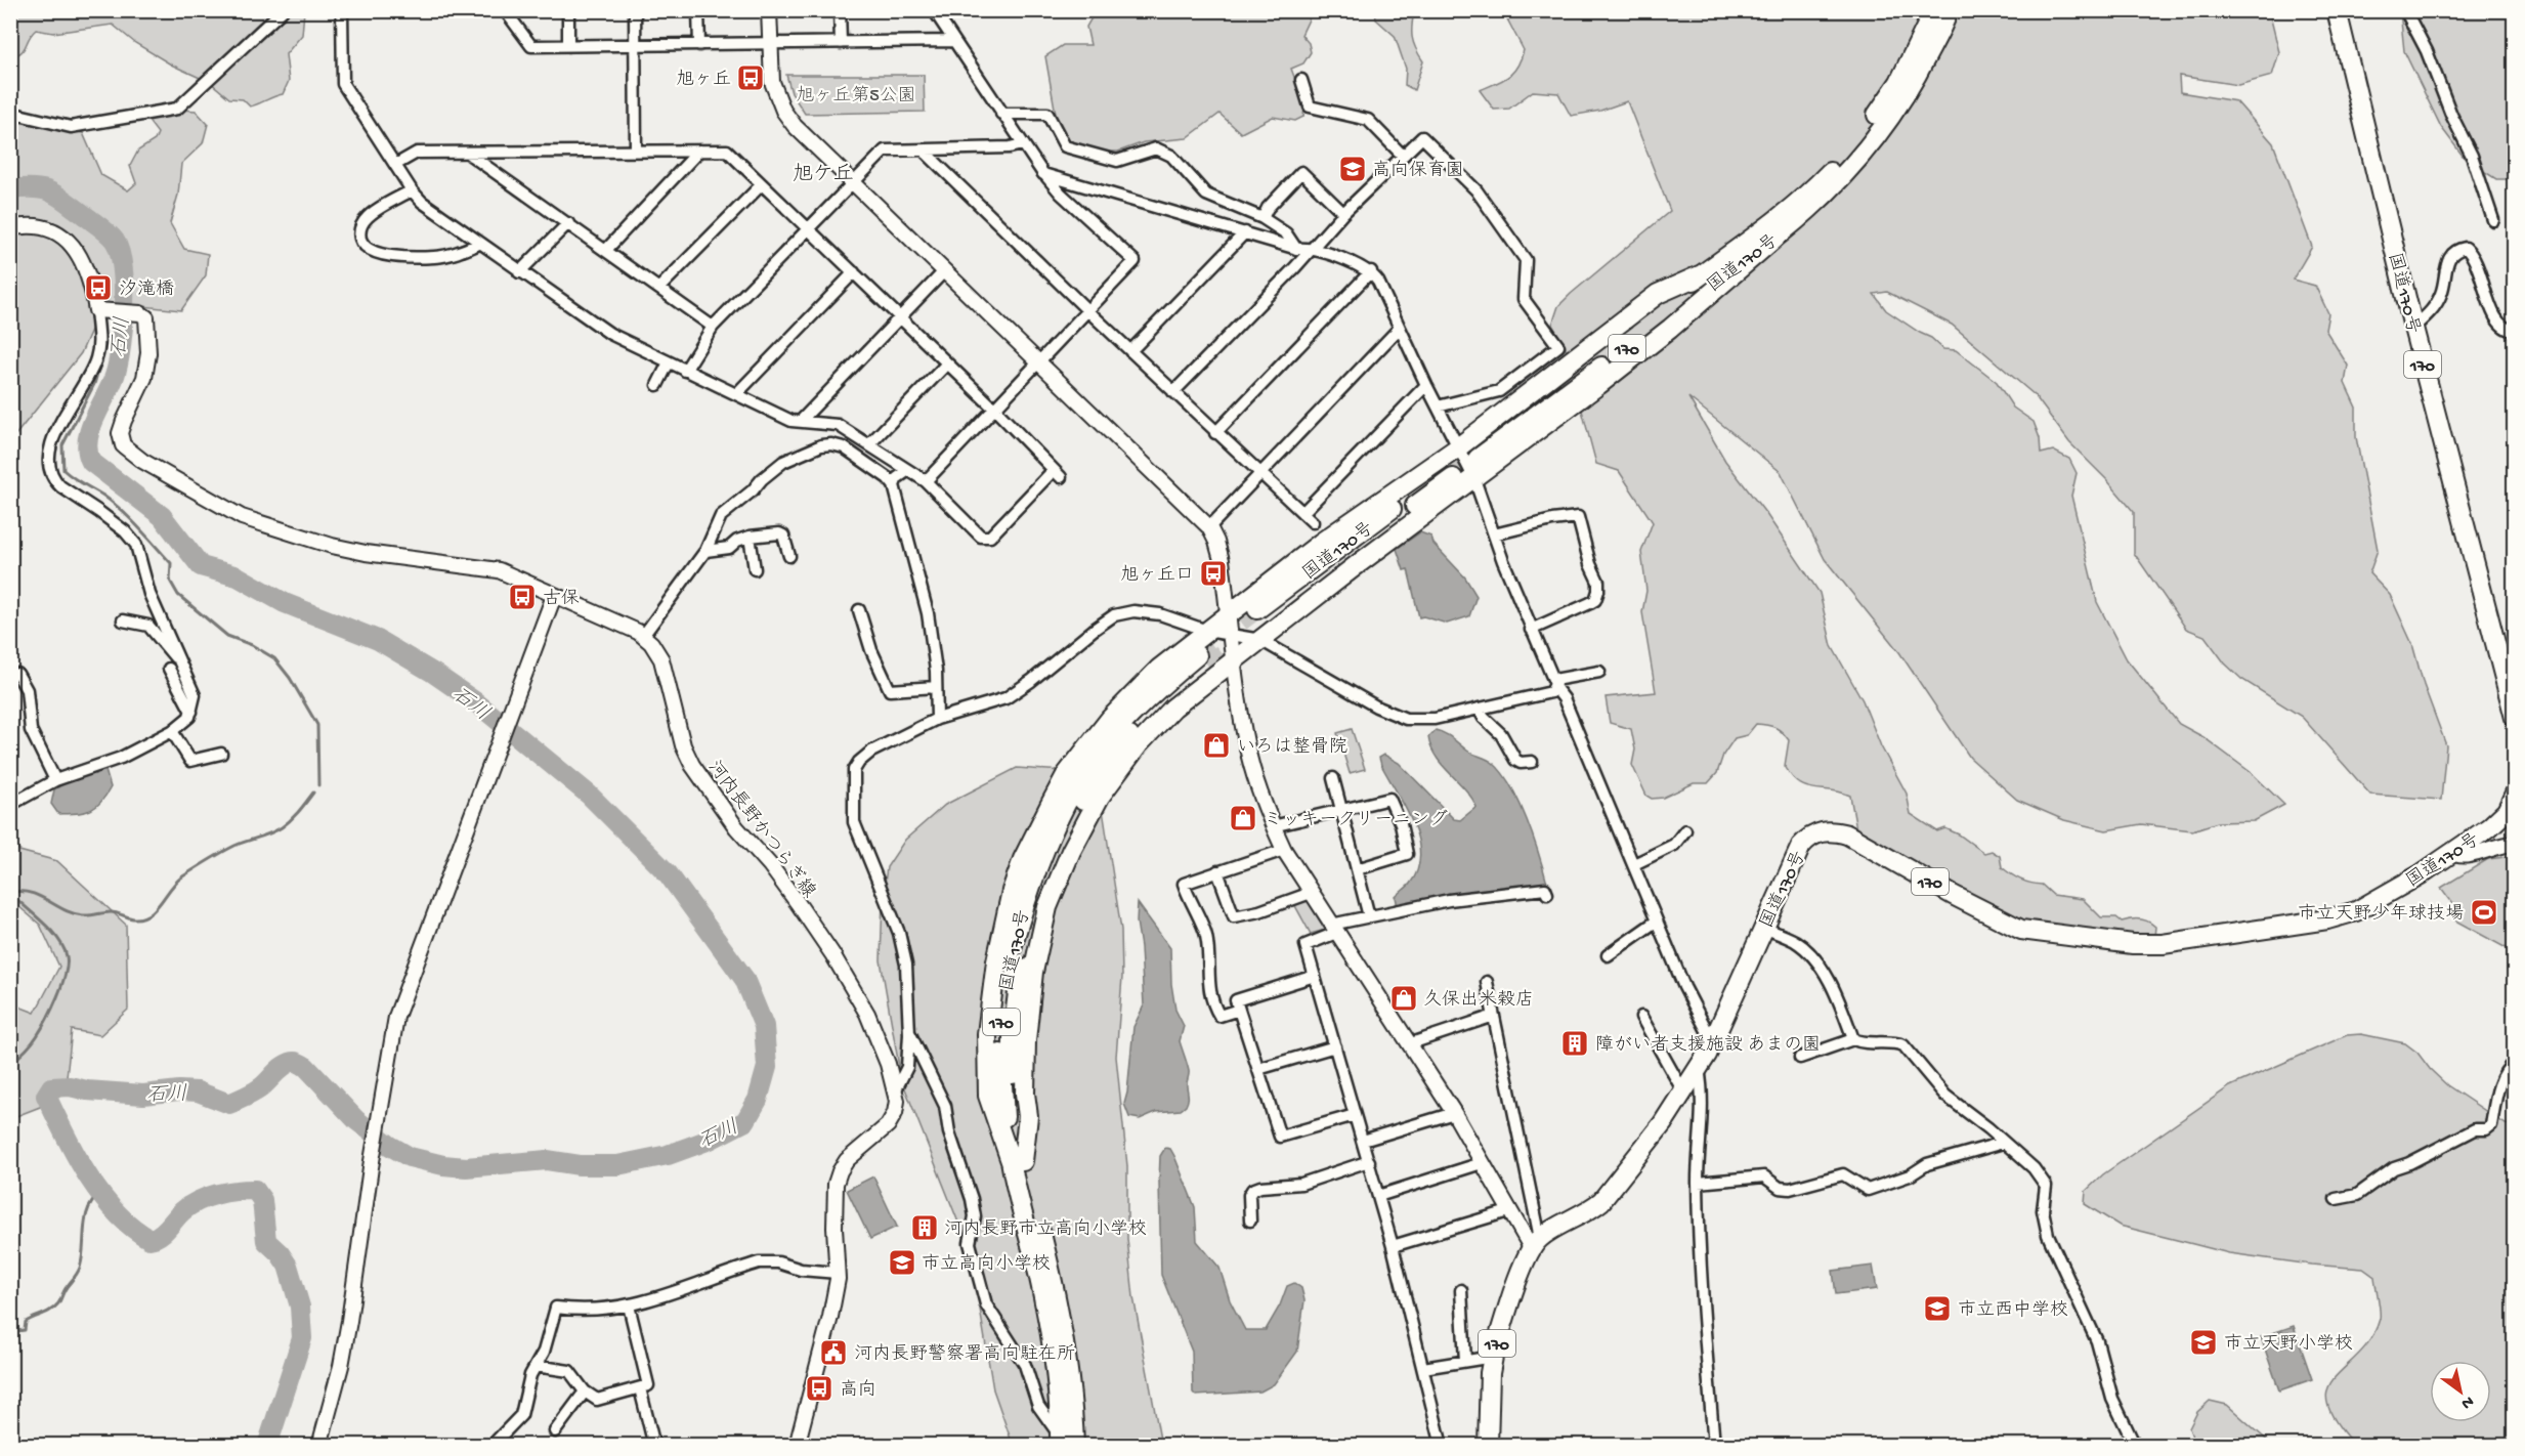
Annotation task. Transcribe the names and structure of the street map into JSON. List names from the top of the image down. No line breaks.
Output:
{"streets":{"highway":["国道170号","170"],"street":["河内長野かつらぎ線"]},"crossings":[["国道170号","170"]],"districts":["旭ケ丘"],"water":["石川"],"parks":["旭ヶ丘第5公園"],"places":{"bus stop":["旭ヶ丘","汐滝橋","旭ヶ丘口","古保","高向"],"school or university":["高向保育園","市立高向小学校","市立西中学校","市立天野小学校"],"shop":["いろは整骨院","ミッキークリーニング","久保出米穀店"],"sports":["市立天野少年球技場"],"building":["障がい者支援施設 あまの園","河内長野市立高向小学校"],"public building":["河内長野警察署高向駐在所"]},"north":"bottom right"}
